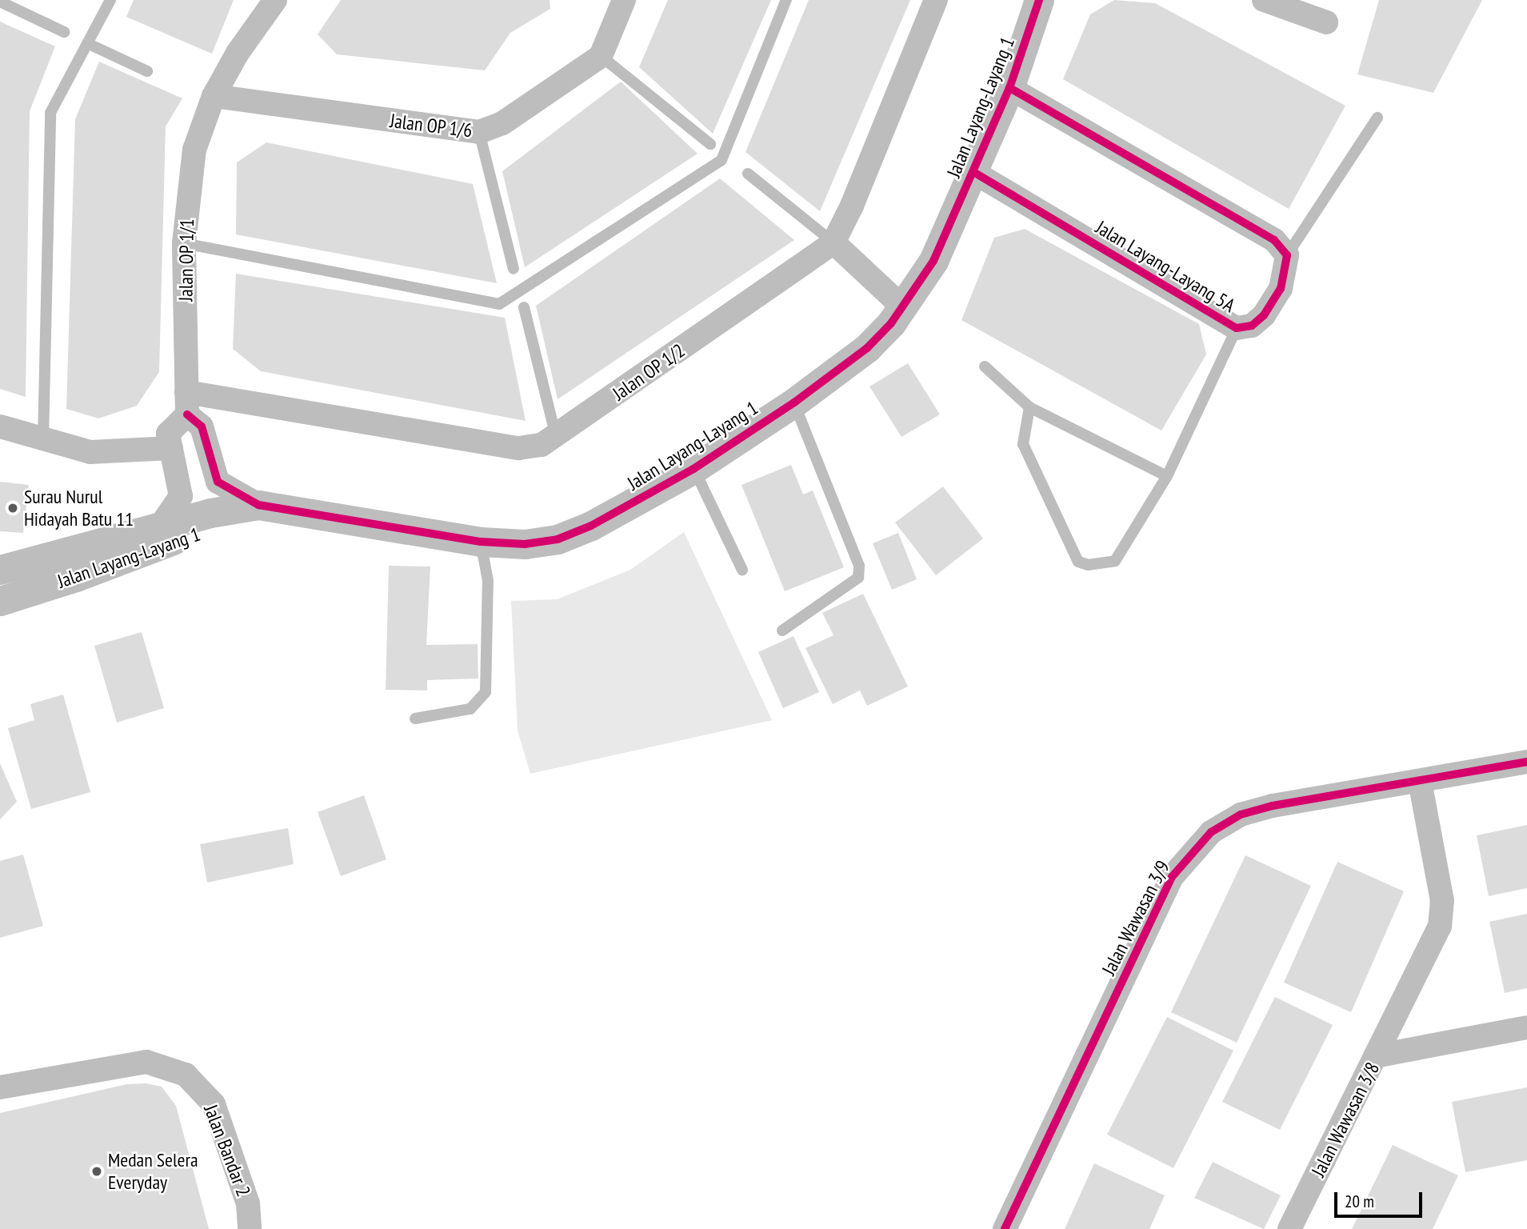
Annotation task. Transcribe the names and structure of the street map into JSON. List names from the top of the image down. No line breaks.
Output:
{"streets":{"street":["Jalan Layang-Layang 1","Jalan OP 1/6","Jalan OP 1/1","Jalan Layang-Layang 5A","Jalan OP 1/2","Jalan Wawasan 3/9","Jalan Wawasan 3/8","Jalan Bandar 2"]},"crossings":[["Jalan Layang-Layang 1","Jalan OP 1/1"],["Jalan Layang-Layang 1","Jalan Layang-Layang 5A"],["Jalan Layang-Layang 1","Jalan OP 1/2"],["Jalan OP 1/6","Jalan OP 1/1"],["Jalan OP 1/1","Jalan OP 1/2"]],"places":["Surau Nurul Hidayah Batu 11","Medan Selera Everyday"],"scale_bar":"20 m"}
